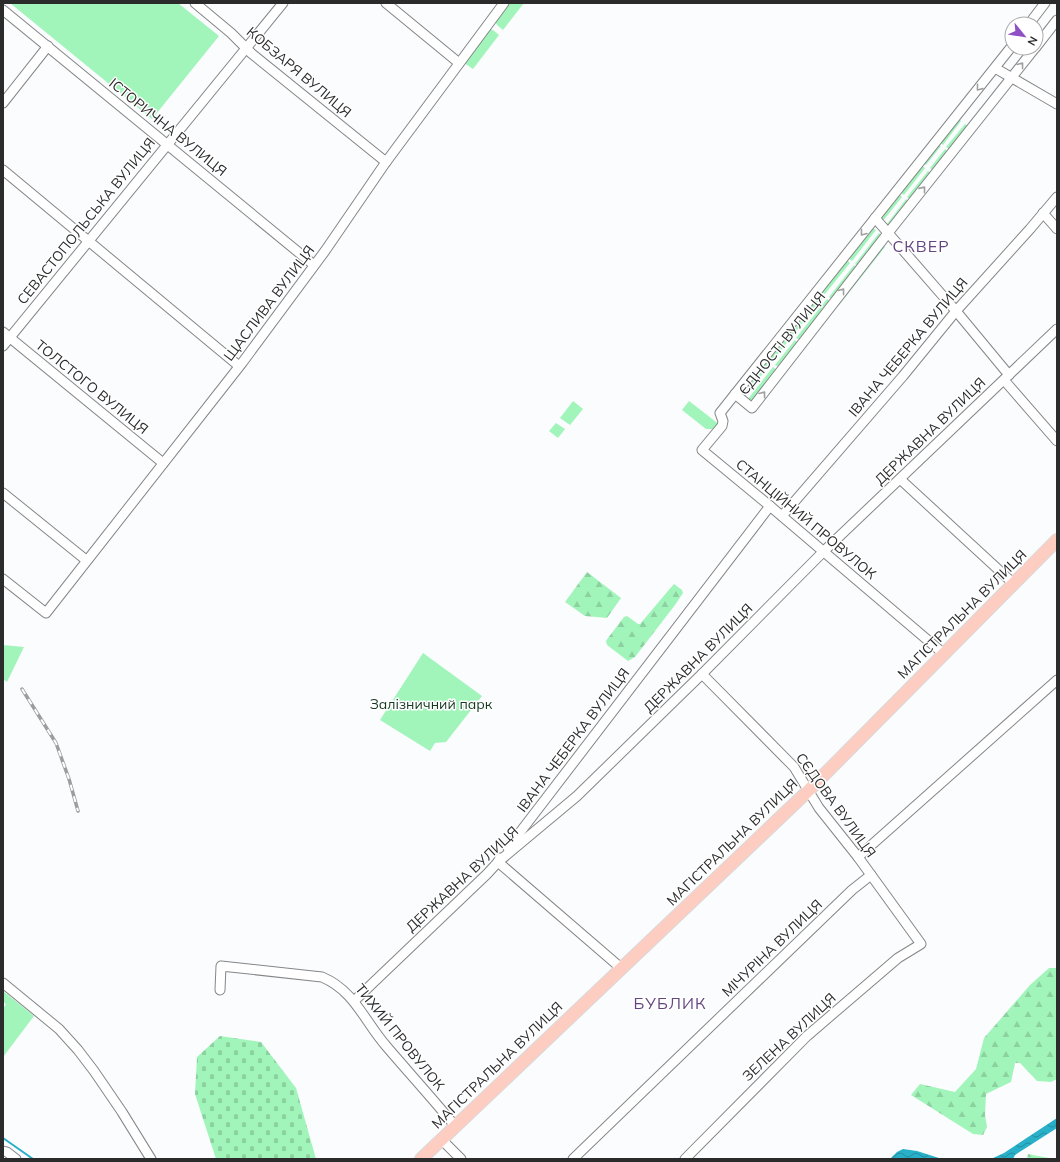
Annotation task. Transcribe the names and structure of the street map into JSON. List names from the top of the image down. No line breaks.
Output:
{"streets":{"main road":["МАГІСТРАЛЬНА ВУЛИЦЯ"],"street":["КОБЗАРЯ ВУЛИЦЯ","ІСТОРИЧНА ВУЛИЦЯ","СЕВАСТОПОЛЬСЬКА ВУЛИЦЯ","ЩАСЛИВА ВУЛИЦЯ","ЄДНОСТІ ВУЛИЦЯ","ІВАНА ЧЕБЕРКА ВУЛИЦЯ","ТОЛСТОГО ВУЛИЦЯ","ДЕРЖАВНА ВУЛИЦЯ","СТАНЦІЙНИЙ ПРОВУЛОК","СЄДОВА ВУЛИЦЯ","МІЧУРІНА ВУЛИЦЯ","ТИХИЙ ПРОВУЛОК","ЗЕЛЕНА ВУЛИЦЯ"]},"crossings":[["КОБЗАРЯ ВУЛИЦЯ","СЕВАСТОПОЛЬСЬКА ВУЛИЦЯ"],["КОБЗАРЯ ВУЛИЦЯ","ЩАСЛИВА ВУЛИЦЯ"],["ІСТОРИЧНА ВУЛИЦЯ","СЕВАСТОПОЛЬСЬКА ВУЛИЦЯ"],["ІСТОРИЧНА ВУЛИЦЯ","ЩАСЛИВА ВУЛИЦЯ"],["СЕВАСТОПОЛЬСЬКА ВУЛИЦЯ","ТОЛСТОГО ВУЛИЦЯ"],["ЩАСЛИВА ВУЛИЦЯ","ТОЛСТОГО ВУЛИЦЯ"],["ЄДНОСТІ ВУЛИЦЯ","СТАНЦІЙНИЙ ПРОВУЛОК"],["ІВАНА ЧЕБЕРКА ВУЛИЦЯ","ДЕРЖАВНА ВУЛИЦЯ"],["ІВАНА ЧЕБЕРКА ВУЛИЦЯ","СТАНЦІЙНИЙ ПРОВУЛОК"],["ДЕРЖАВНА ВУЛИЦЯ","СТАНЦІЙНИЙ ПРОВУЛОК"],["ДЕРЖАВНА ВУЛИЦЯ","СЄДОВА ВУЛИЦЯ"],["ДЕРЖАВНА ВУЛИЦЯ","ТИХИЙ ПРОВУЛОК"],["СТАНЦІЙНИЙ ПРОВУЛОК","МАГІСТРАЛЬНА ВУЛИЦЯ"],["МАГІСТРАЛЬНА ВУЛИЦЯ","СЄДОВА ВУЛИЦЯ"],["МАГІСТРАЛЬНА ВУЛИЦЯ","ТИХИЙ ПРОВУЛОК"],["СЄДОВА ВУЛИЦЯ","МІЧУРІНА ВУЛИЦЯ"],["СЄДОВА ВУЛИЦЯ","ЗЕЛЕНА ВУЛИЦЯ"]],"districts":["СКВЕР","БУБЛИК"],"parks":["Залізничний парк"],"north":"bottom right"}
